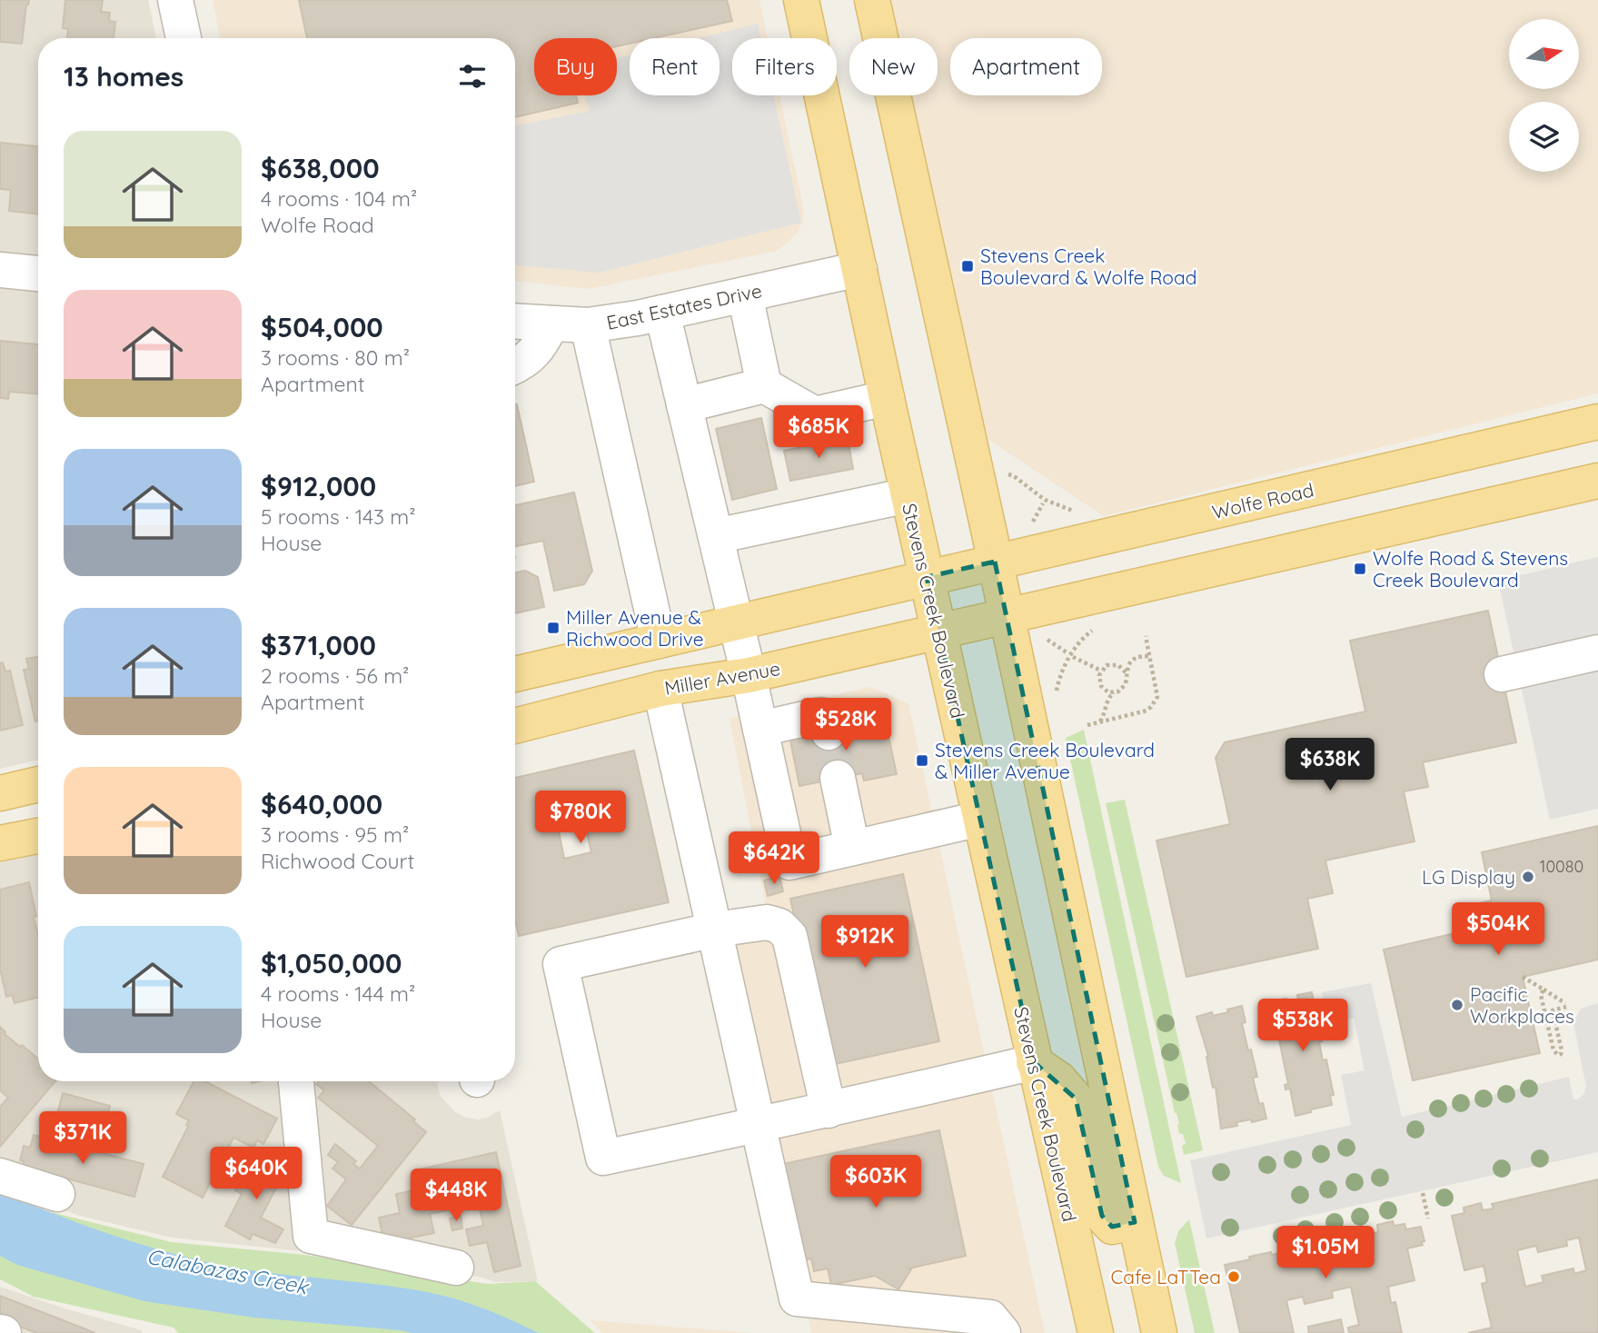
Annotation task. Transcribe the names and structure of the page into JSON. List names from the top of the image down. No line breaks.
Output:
{"streets":{"main road":["Wolfe Road","Stevens Creek Boulevard","Miller Avenue"],"street":["East Estates Drive"]},"crossings":[["East Estates Drive","Stevens Creek Boulevard"],["Wolfe Road","Stevens Creek Boulevard"],["Stevens Creek Boulevard","Miller Avenue"]],"water":["Calabazas Creek"],"places":{"transit":["Stevens Creek Boulevard & Wolfe Road","Wolfe Road & Stevens Creek Boulevard","Miller Avenue & Richwood Drive","Stevens Creek Boulevard & Miller Avenue"],"other":["LG Display","Pacific Workplaces","Cafe LaTTea"]},"house_numbers":["10080"],"north":"right","page":{"chip":["Buy","Rent","Filters","New","Apartment"],"heading":"13 homes","list":[{"name":"$638,000","note":"4 rooms · 104 m² · Wolfe Road"},{"name":"$504,000","note":"3 rooms · 80 m² · Apartment"},{"name":"$912,000","note":"5 rooms · 143 m² · House"},{"name":"$371,000","note":"2 rooms · 56 m² · Apartment"},{"name":"$640,000","note":"3 rooms · 95 m² · Richwood Court"},{"name":"$1,050,000","note":"4 rooms · 144 m² · House"}],"price":["$685K","$528K","$638K","$780K","$642K","$504K","$912K","$538K","$371K","$640K","$603K","$448K","$1.05M"]}}
